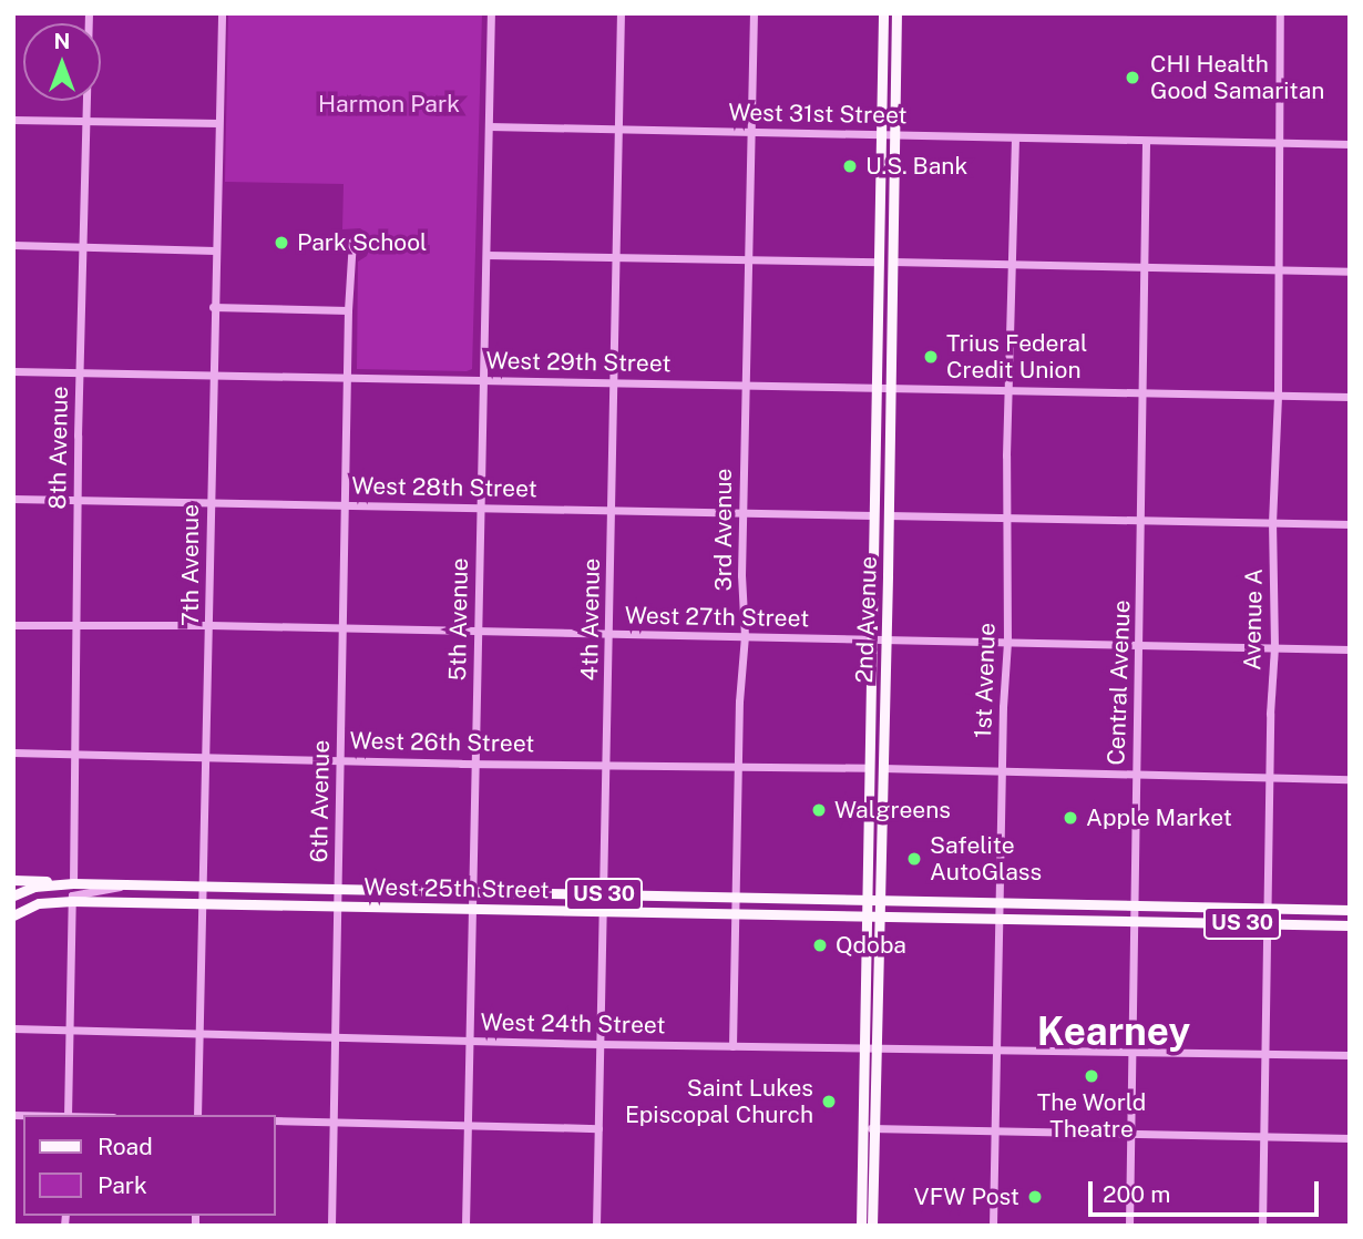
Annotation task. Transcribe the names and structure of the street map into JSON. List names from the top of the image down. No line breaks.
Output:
{"streets":{"main road":["2nd Avenue","West 25th Street","US 30"],"street":["West 31st Street","West 29th Street","8th Avenue","West 28th Street","3rd Avenue","7th Avenue","West 27th Street","5th Avenue","4th Avenue","Avenue A","1st Avenue","Central Avenue","West 26th Street","6th Avenue","West 24th Street"]},"crossings":[["West 31st Street","3rd Avenue"],["West 31st Street","5th Avenue"],["West 31st Street","4th Avenue"],["West 31st Street","2nd Avenue"],["West 31st Street","Avenue A"],["West 31st Street","1st Avenue"],["West 31st Street","Central Avenue"],["West 29th Street","8th Avenue"],["West 29th Street","3rd Avenue"],["West 29th Street","7th Avenue"],["West 29th Street","5th Avenue"],["West 29th Street","4th Avenue"],["West 29th Street","2nd Avenue"],["West 29th Street","Avenue A"],["West 29th Street","1st Avenue"],["West 29th Street","Central Avenue"],["West 29th Street","6th Avenue"],["8th Avenue","West 28th Street"],["8th Avenue","West 27th Street"],["8th Avenue","West 26th Street"],["8th Avenue","West 25th Street"],["West 28th Street","3rd Avenue"],["West 28th Street","7th Avenue"],["West 28th Street","5th Avenue"],["West 28th Street","4th Avenue"],["West 28th Street","2nd Avenue"],["West 28th Street","6th Avenue"],["3rd Avenue","West 27th Street"],["3rd Avenue","West 26th Street"],["3rd Avenue","West 25th Street"],["3rd Avenue","West 24th Street"],["7th Avenue","West 27th Street"],["7th Avenue","West 26th Street"],["7th Avenue","West 25th Street"],["7th Avenue","West 24th Street"],["West 27th Street","5th Avenue"],["West 27th Street","4th Avenue"],["West 27th Street","2nd Avenue"],["West 27th Street","Avenue A"],["West 27th Street","1st Avenue"],["West 27th Street","Central Avenue"],["West 27th Street","6th Avenue"],["5th Avenue","West 26th Street"],["5th Avenue","West 25th Street"],["5th Avenue","West 24th Street"],["4th Avenue","West 26th Street"],["4th Avenue","West 25th Street"],["4th Avenue","West 24th Street"],["2nd Avenue","West 26th Street"],["2nd Avenue","West 25th Street"],["2nd Avenue","West 24th Street"],["Avenue A","US 30"],["Avenue A","West 24th Street"],["1st Avenue","West 25th Street"],["1st Avenue","West 24th Street"],["Central Avenue","West 25th Street"],["Central Avenue","US 30"],["Central Avenue","West 24th Street"],["West 26th Street","6th Avenue"],["6th Avenue","West 25th Street"],["6th Avenue","West 24th Street"],["West 25th Street","US 30"]],"districts":["Kearney"],"parks":["Harmon Park"],"places":["CHI Health Good Samaritan","U.S. Bank","Park School","Trius Federal Credit Union","Walgreens","Apple Market","Safelite AutoGlass","Qdoba","The World Theatre","Saint Lukes Episcopal Church","VFW Post"],"legend":["Road","Park"],"scale_bar":"200 m","north":"top"}
